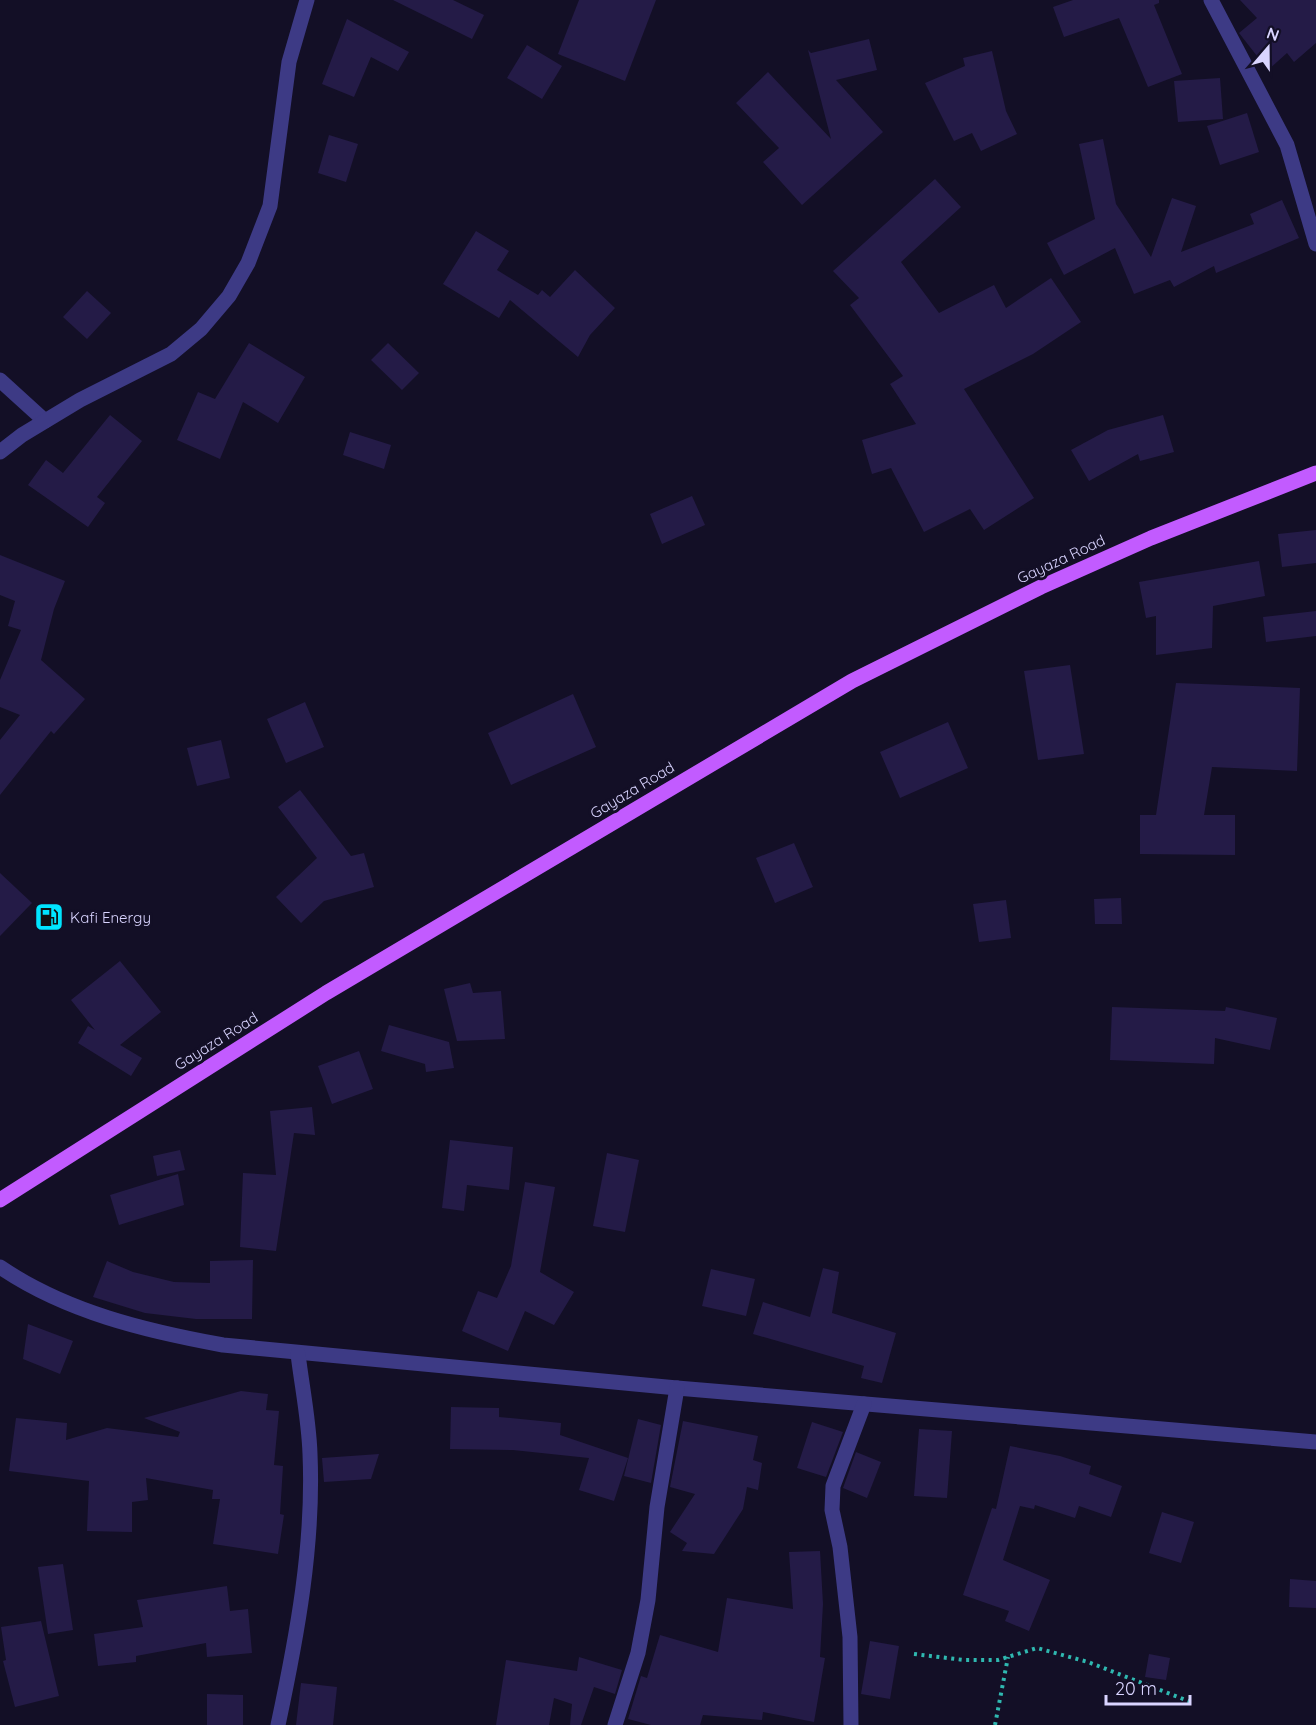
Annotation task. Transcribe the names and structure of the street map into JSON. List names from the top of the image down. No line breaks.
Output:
{"streets":{"main road":["Gayaza Road"]},"places":{"fuel station":["Kafi Energy"]},"scale_bar":"20 m","north":"top"}
